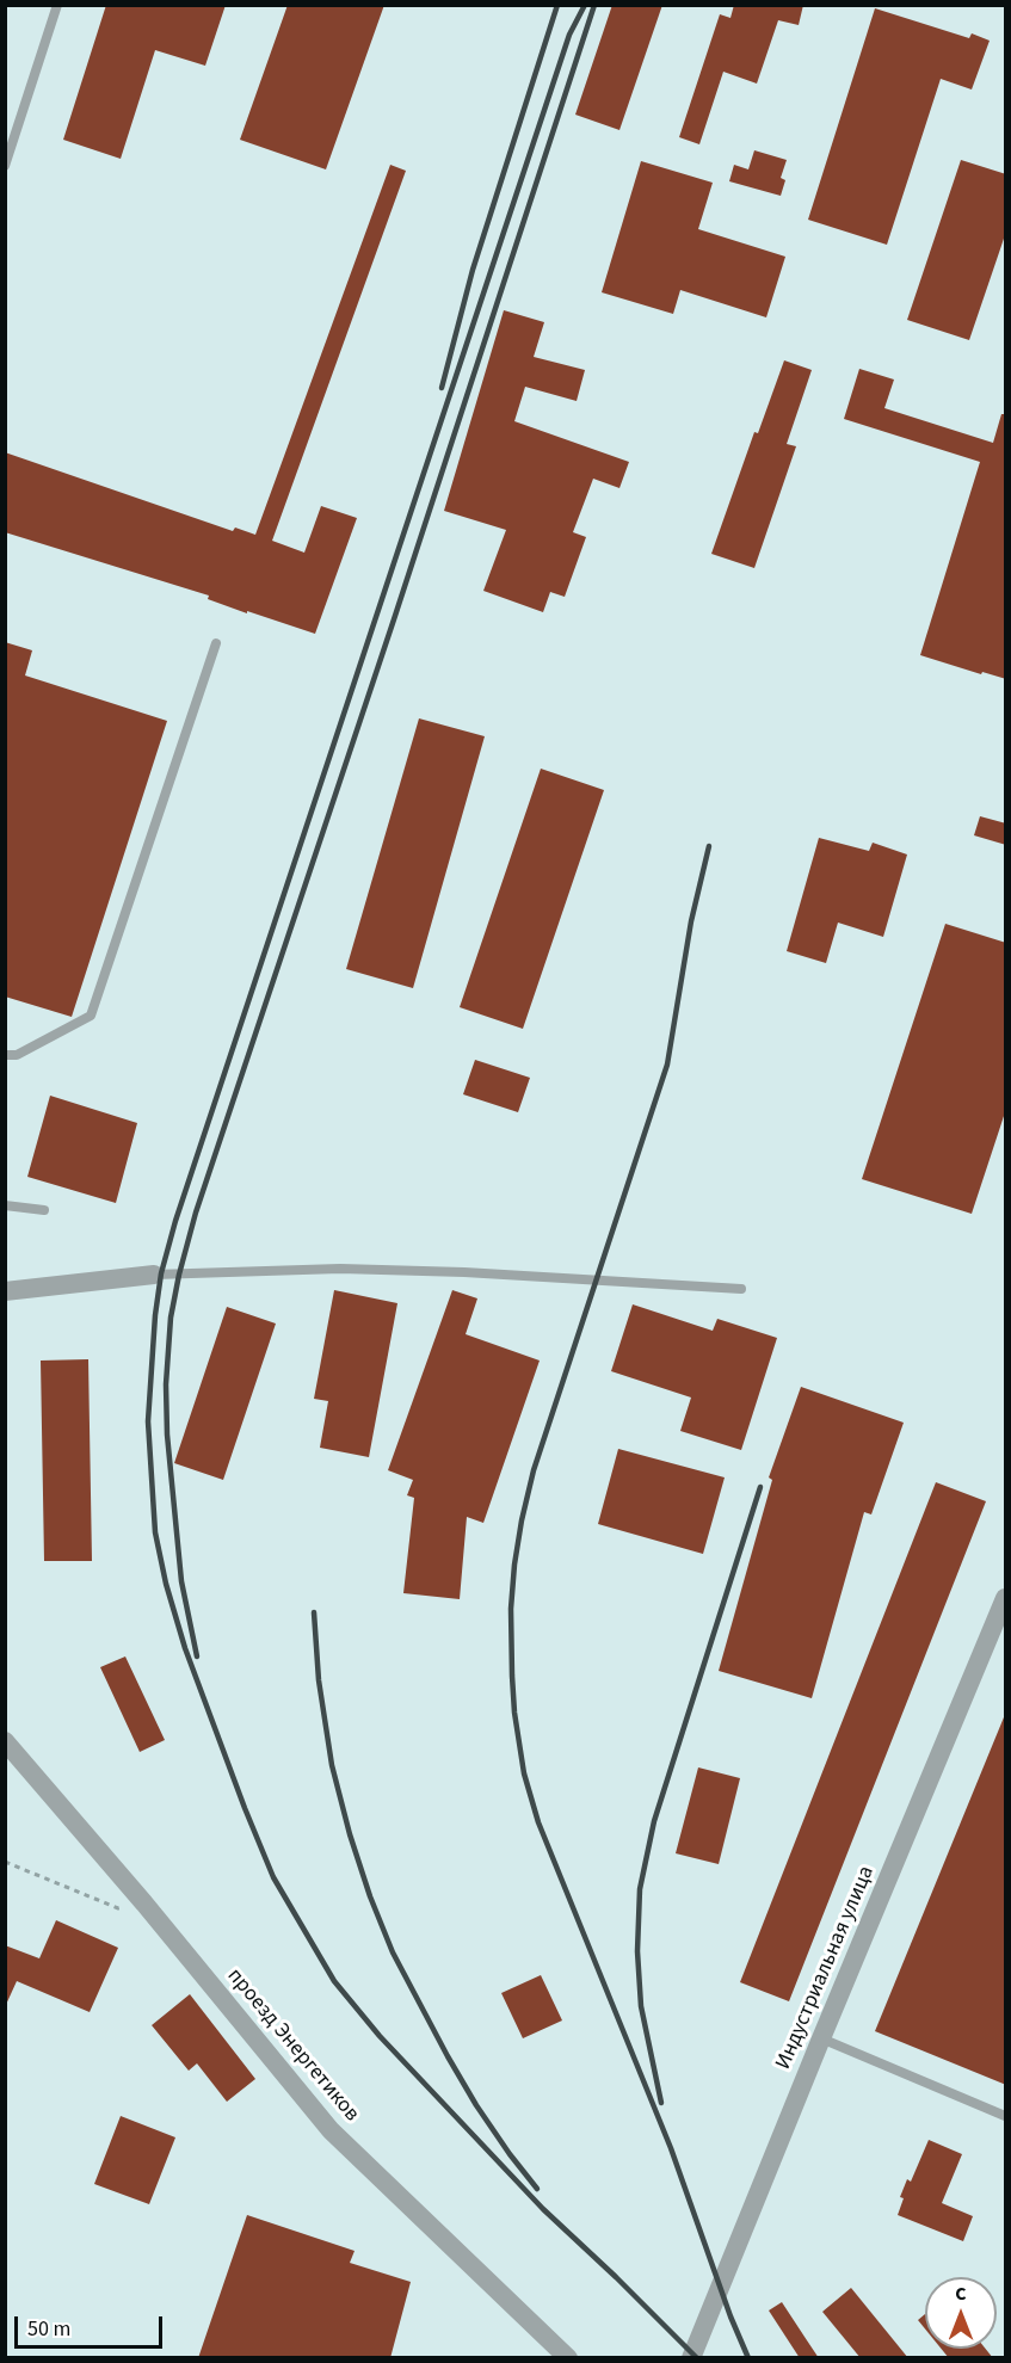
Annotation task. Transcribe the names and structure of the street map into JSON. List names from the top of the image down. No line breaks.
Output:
{"streets":{"street":["Индустриальная улица","проезд Энергетиков"]},"scale_bar":"50 m","north":"top"}
